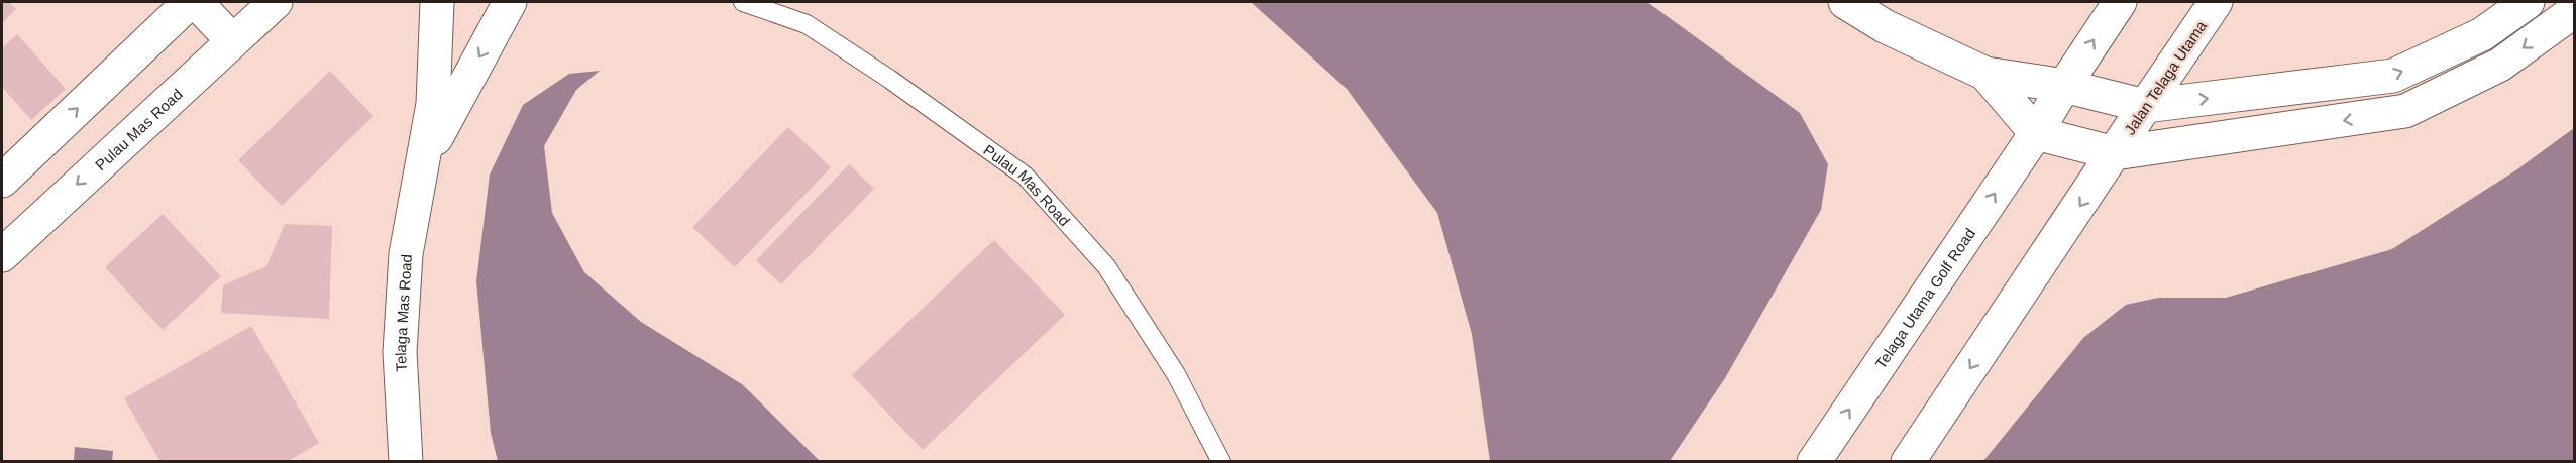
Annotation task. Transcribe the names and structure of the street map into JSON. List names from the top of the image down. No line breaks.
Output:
{"streets":{"main road":["Jalan Telaga Utama","Pulau Mas Road","Telaga Utama Golf Road","Telaga Mas Road"]}}
